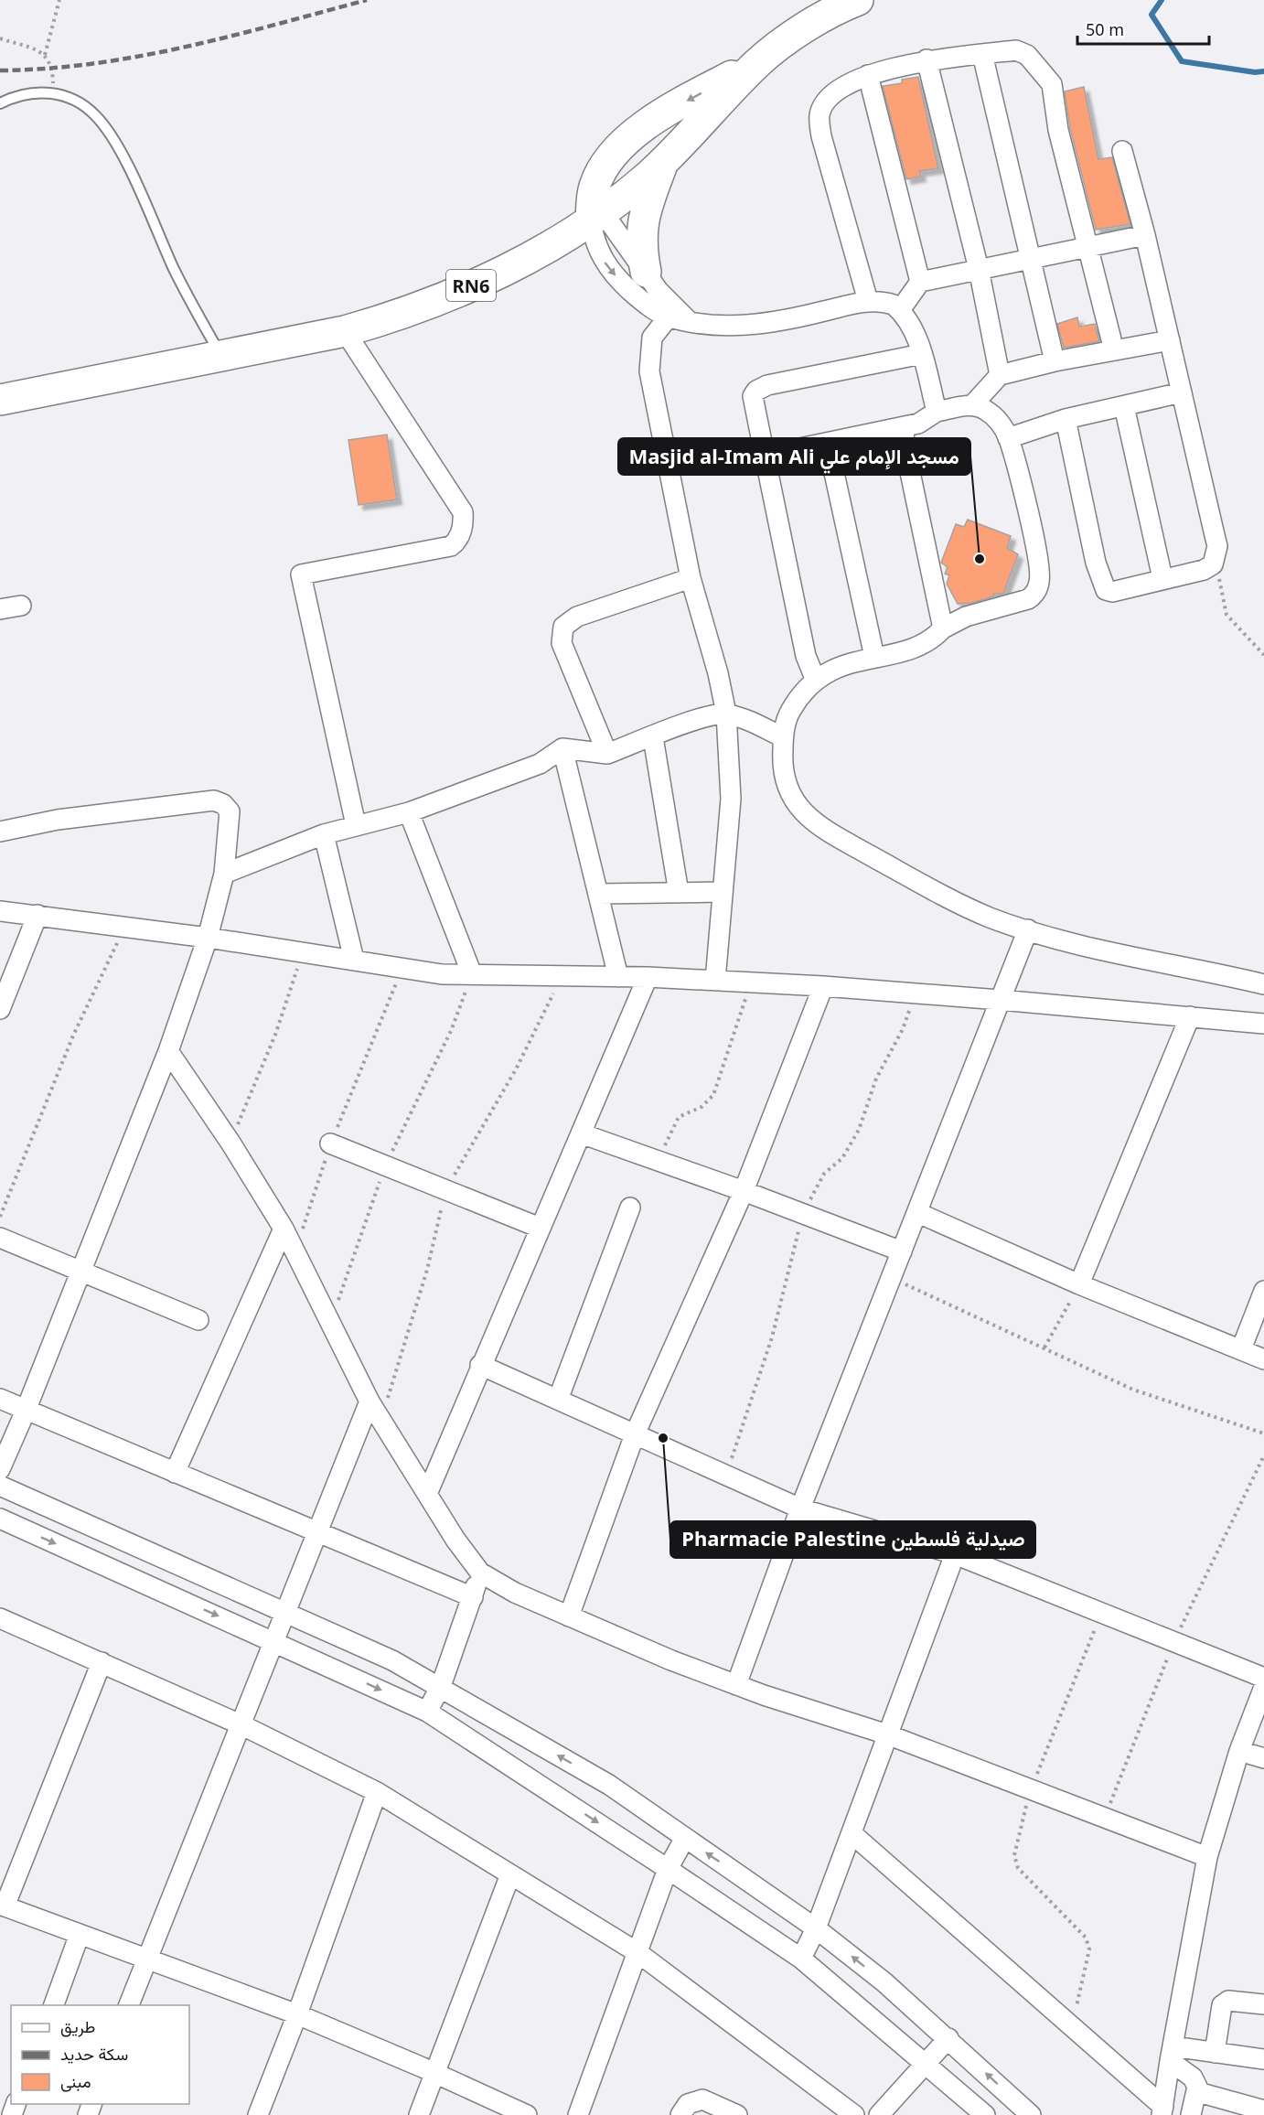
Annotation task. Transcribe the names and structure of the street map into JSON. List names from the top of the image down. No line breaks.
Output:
{"streets":{"main road":["RN6"]},"places":["Masjid al-Imam Ali مسجد الإمام علي","Pharmacie Palestine صيدلية فلسطين"],"legend":["طريق","سكة حديد","مبنى"],"scale_bar":"50 m"}
